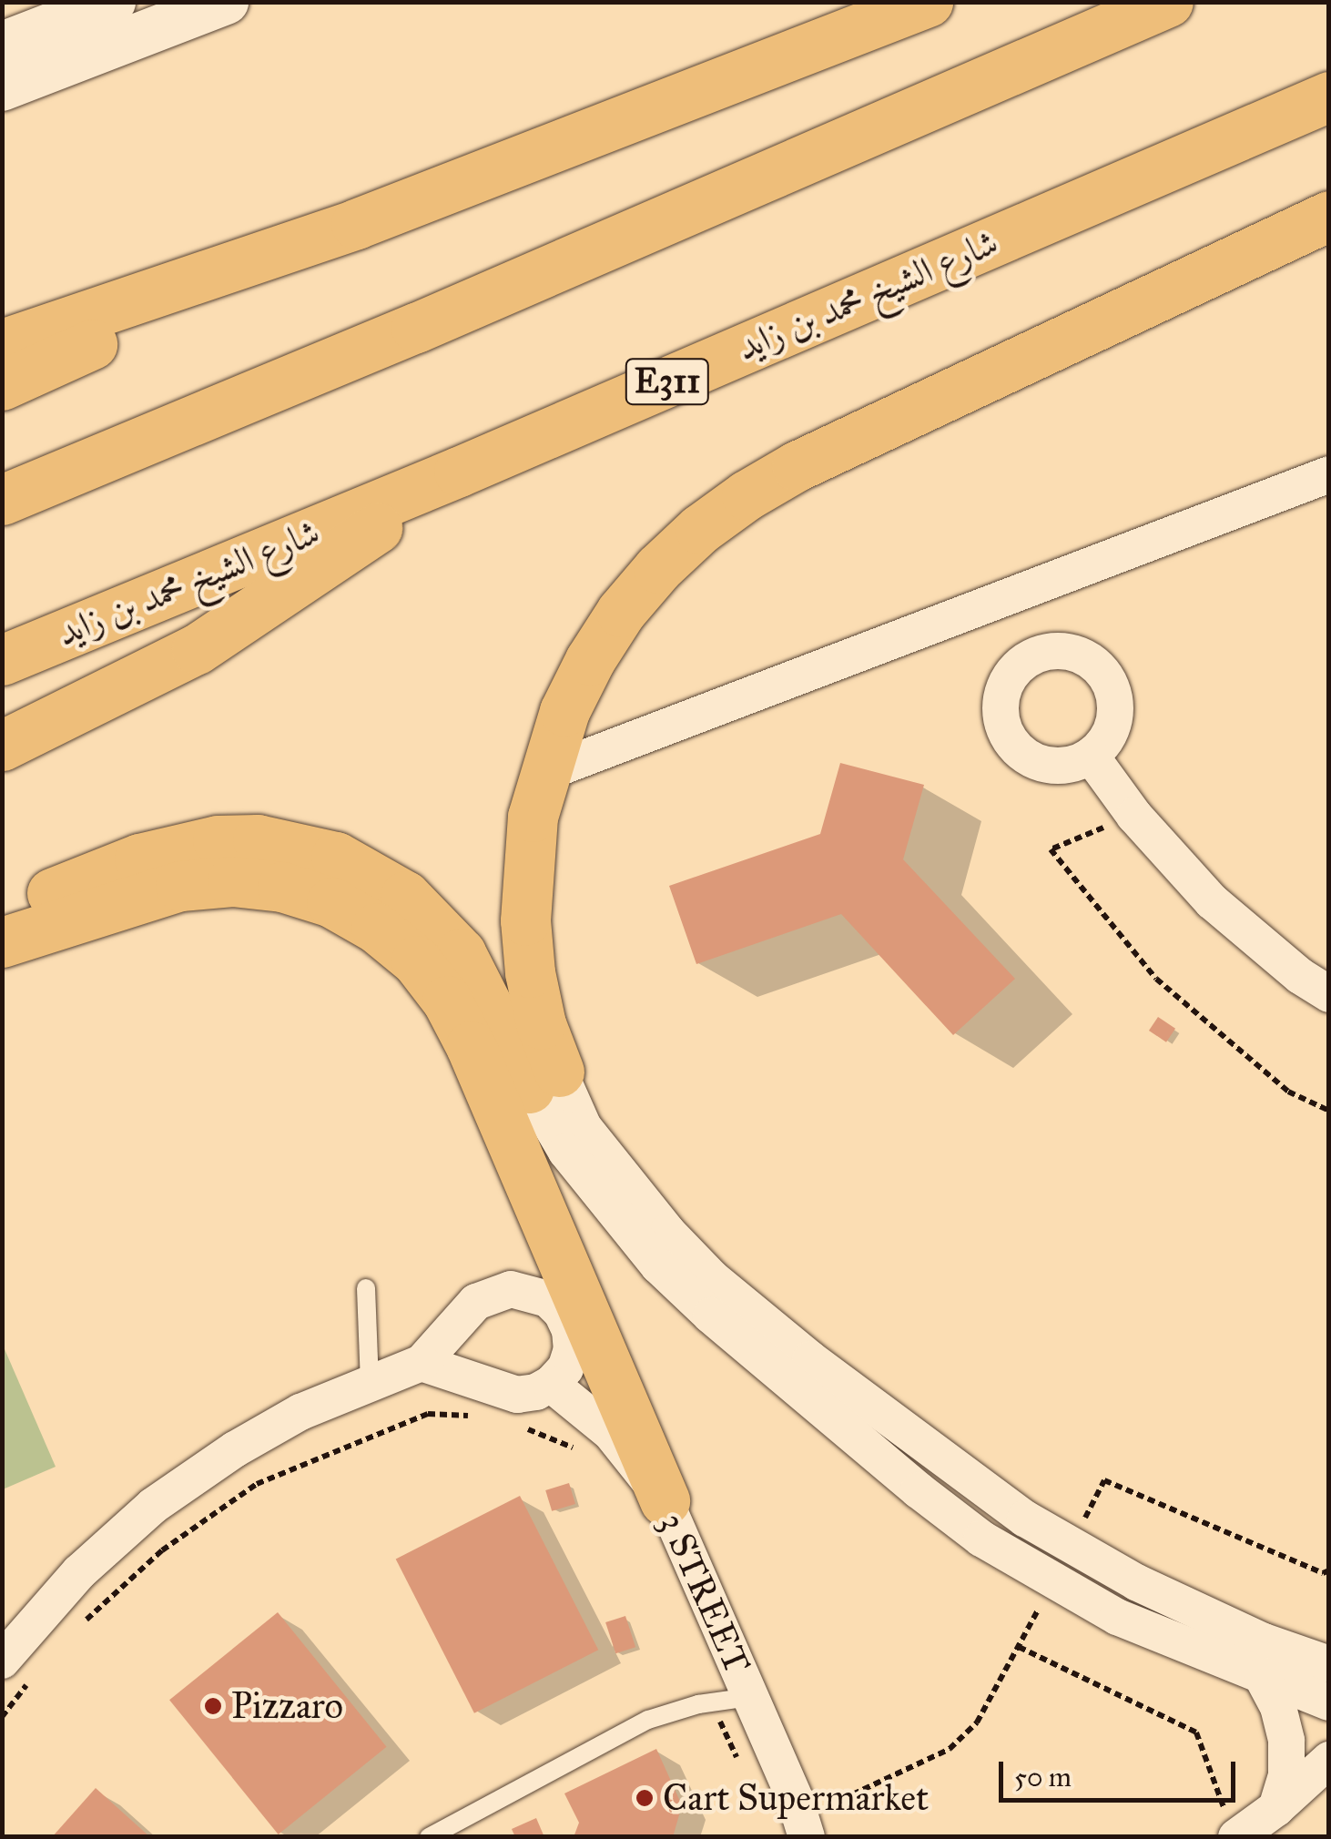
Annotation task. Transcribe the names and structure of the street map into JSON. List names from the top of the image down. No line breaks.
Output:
{"streets":{"highway":["شارع الشيخ محمد بن زايد","E311"],"street":["3 STREET"]},"places":["Pizzaro","Cart Supermarket"],"scale_bar":"50 m"}
